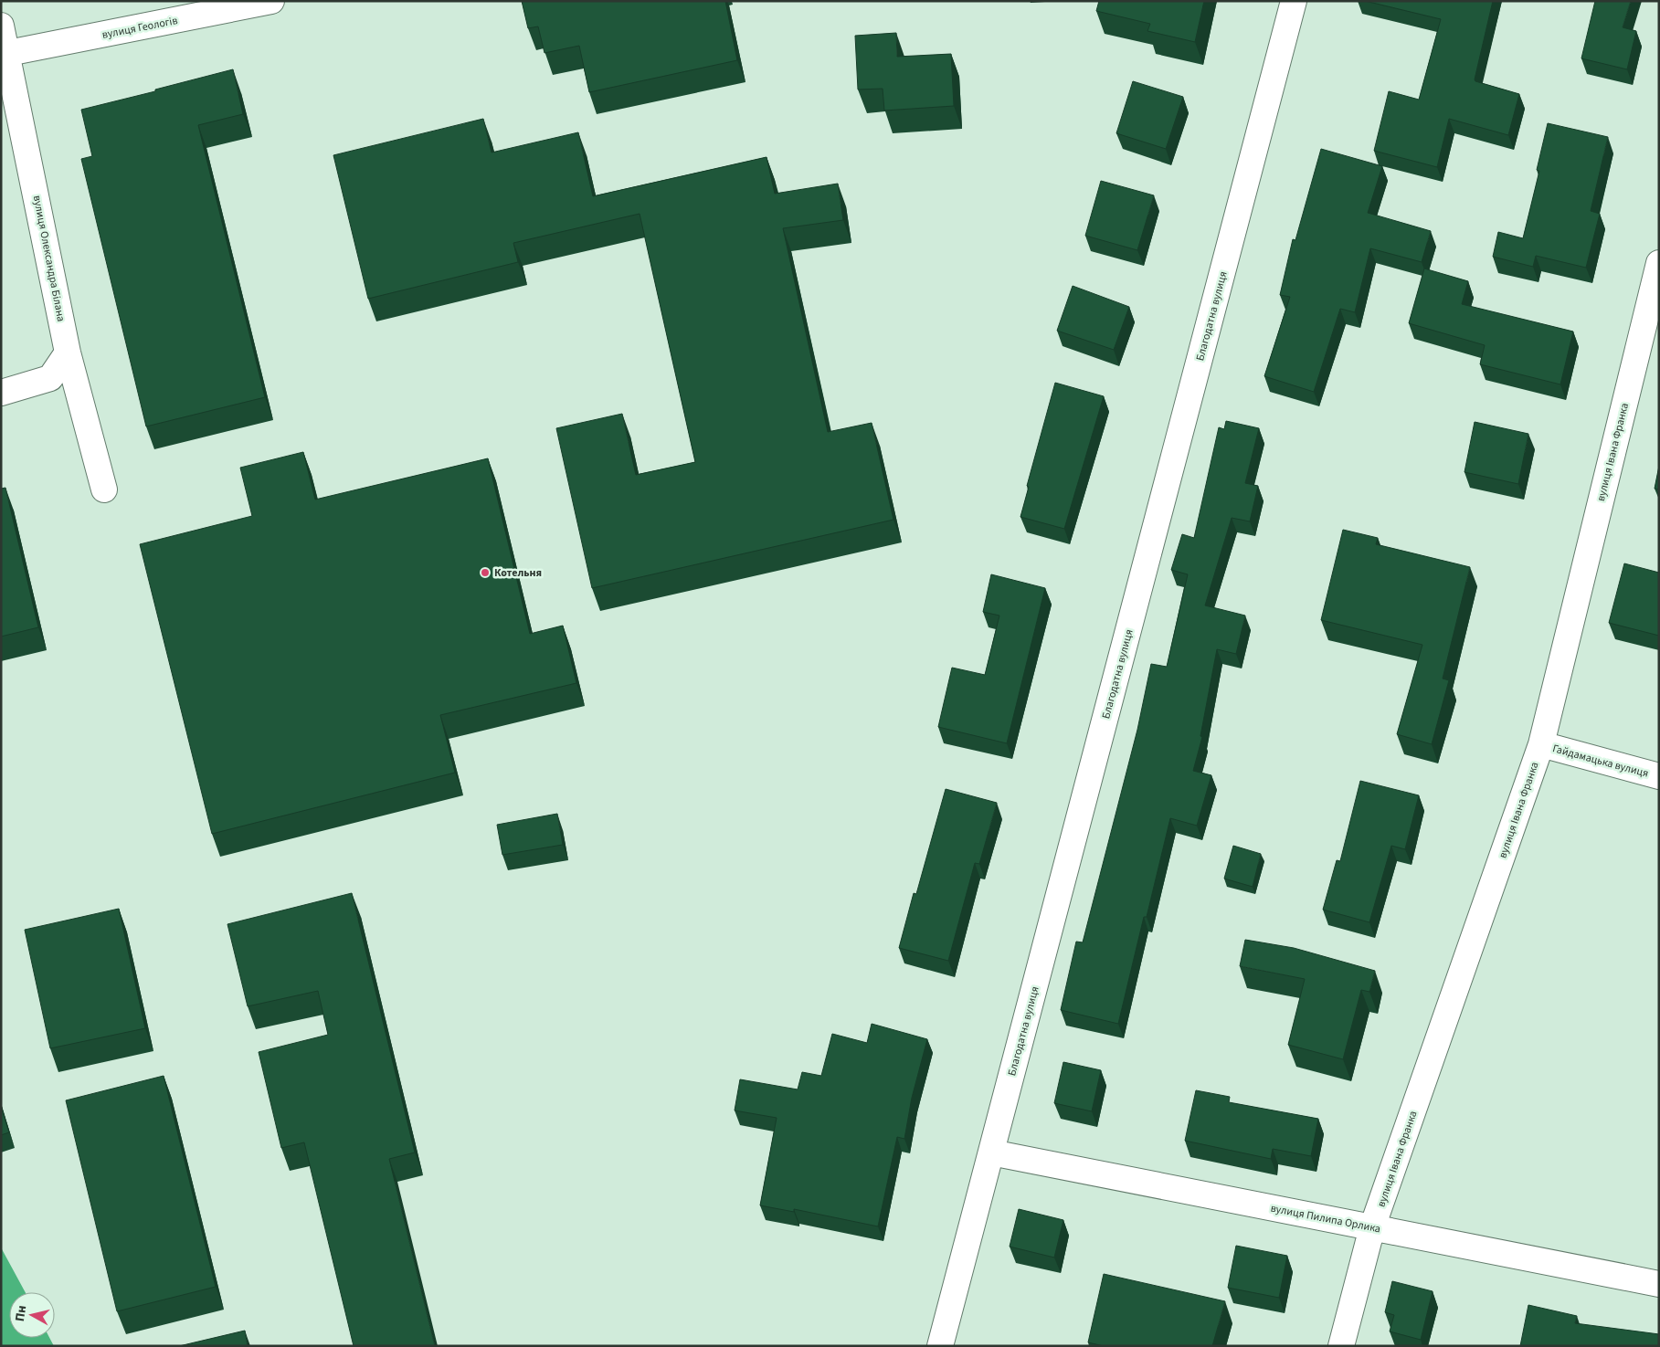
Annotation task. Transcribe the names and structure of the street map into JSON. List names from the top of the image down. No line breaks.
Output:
{"streets":{"street":["вулиця Геологів","вулиця Олександра Білана","Благодатна вулиця","вулиця Івана Франка","Гайдамацька вулиця","вулиця Пилипа Орлика"]},"crossings":[["вулиця Геологів","вулиця Олександра Білана"],["Благодатна вулиця","вулиця Пилипа Орлика"],["вулиця Івана Франка","Гайдамацька вулиця"],["вулиця Івана Франка","вулиця Пилипа Орлика"]],"places":["Котельня"],"north":"left"}
